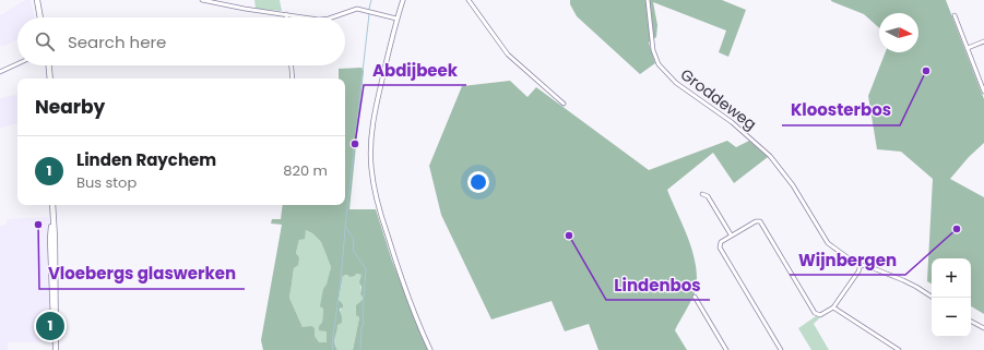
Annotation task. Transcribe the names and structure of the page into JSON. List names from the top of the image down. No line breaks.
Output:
{"streets":{"street":["Groddeweg"]},"places":["Kloosterbos","Abdijbeek","Vloebergs glaswerken","Wijnbergen","Lindenbos"],"north":"right","page":{"search":"Search here","heading":"Nearby","list":[{"mark":"1","name":"Linden Raychem","note":"Bus stop","value":"820 m"}],"map_buttons":["+","−"],"pins":"1"}}
